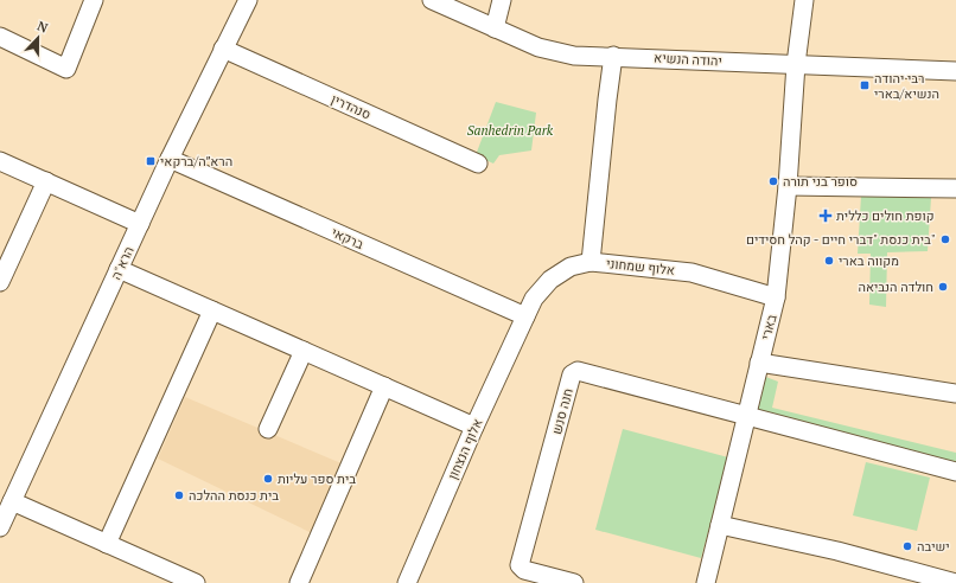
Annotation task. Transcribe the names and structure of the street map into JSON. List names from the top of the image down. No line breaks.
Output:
{"streets":{"street":["יהודה הנשיא","סנהדרין","ברקאי","הרא\"ה","אלוף שמחוני","בארי","חנה סנש","אלוף הנצחון"]},"crossings":[["יהודה הנשיא","בארי"],["סנהדרין","הרא\"ה"],["ברקאי","הרא\"ה"],["ברקאי","אלוף שמחוני"],["ברקאי","אלוף הנצחון"],["אלוף שמחוני","בארי"],["אלוף שמחוני","אלוף הנצחון"],["בארי","חנה סנש"]],"parks":["Sanhedrin Park"],"places":{"transit":["רבי יהודה הנשיא/בארי","הרא״ה/ברקאי"],"other":["סופר בני תורה","בית כנסת \"דברי חיים - קהל חסידים\"","מקווה בארי","חולדה הנביאה","בית ספר עליות","בית כנסת ההלכה","ישיבה"],"health":["קופת חולים כללית"]},"north":"top"}
